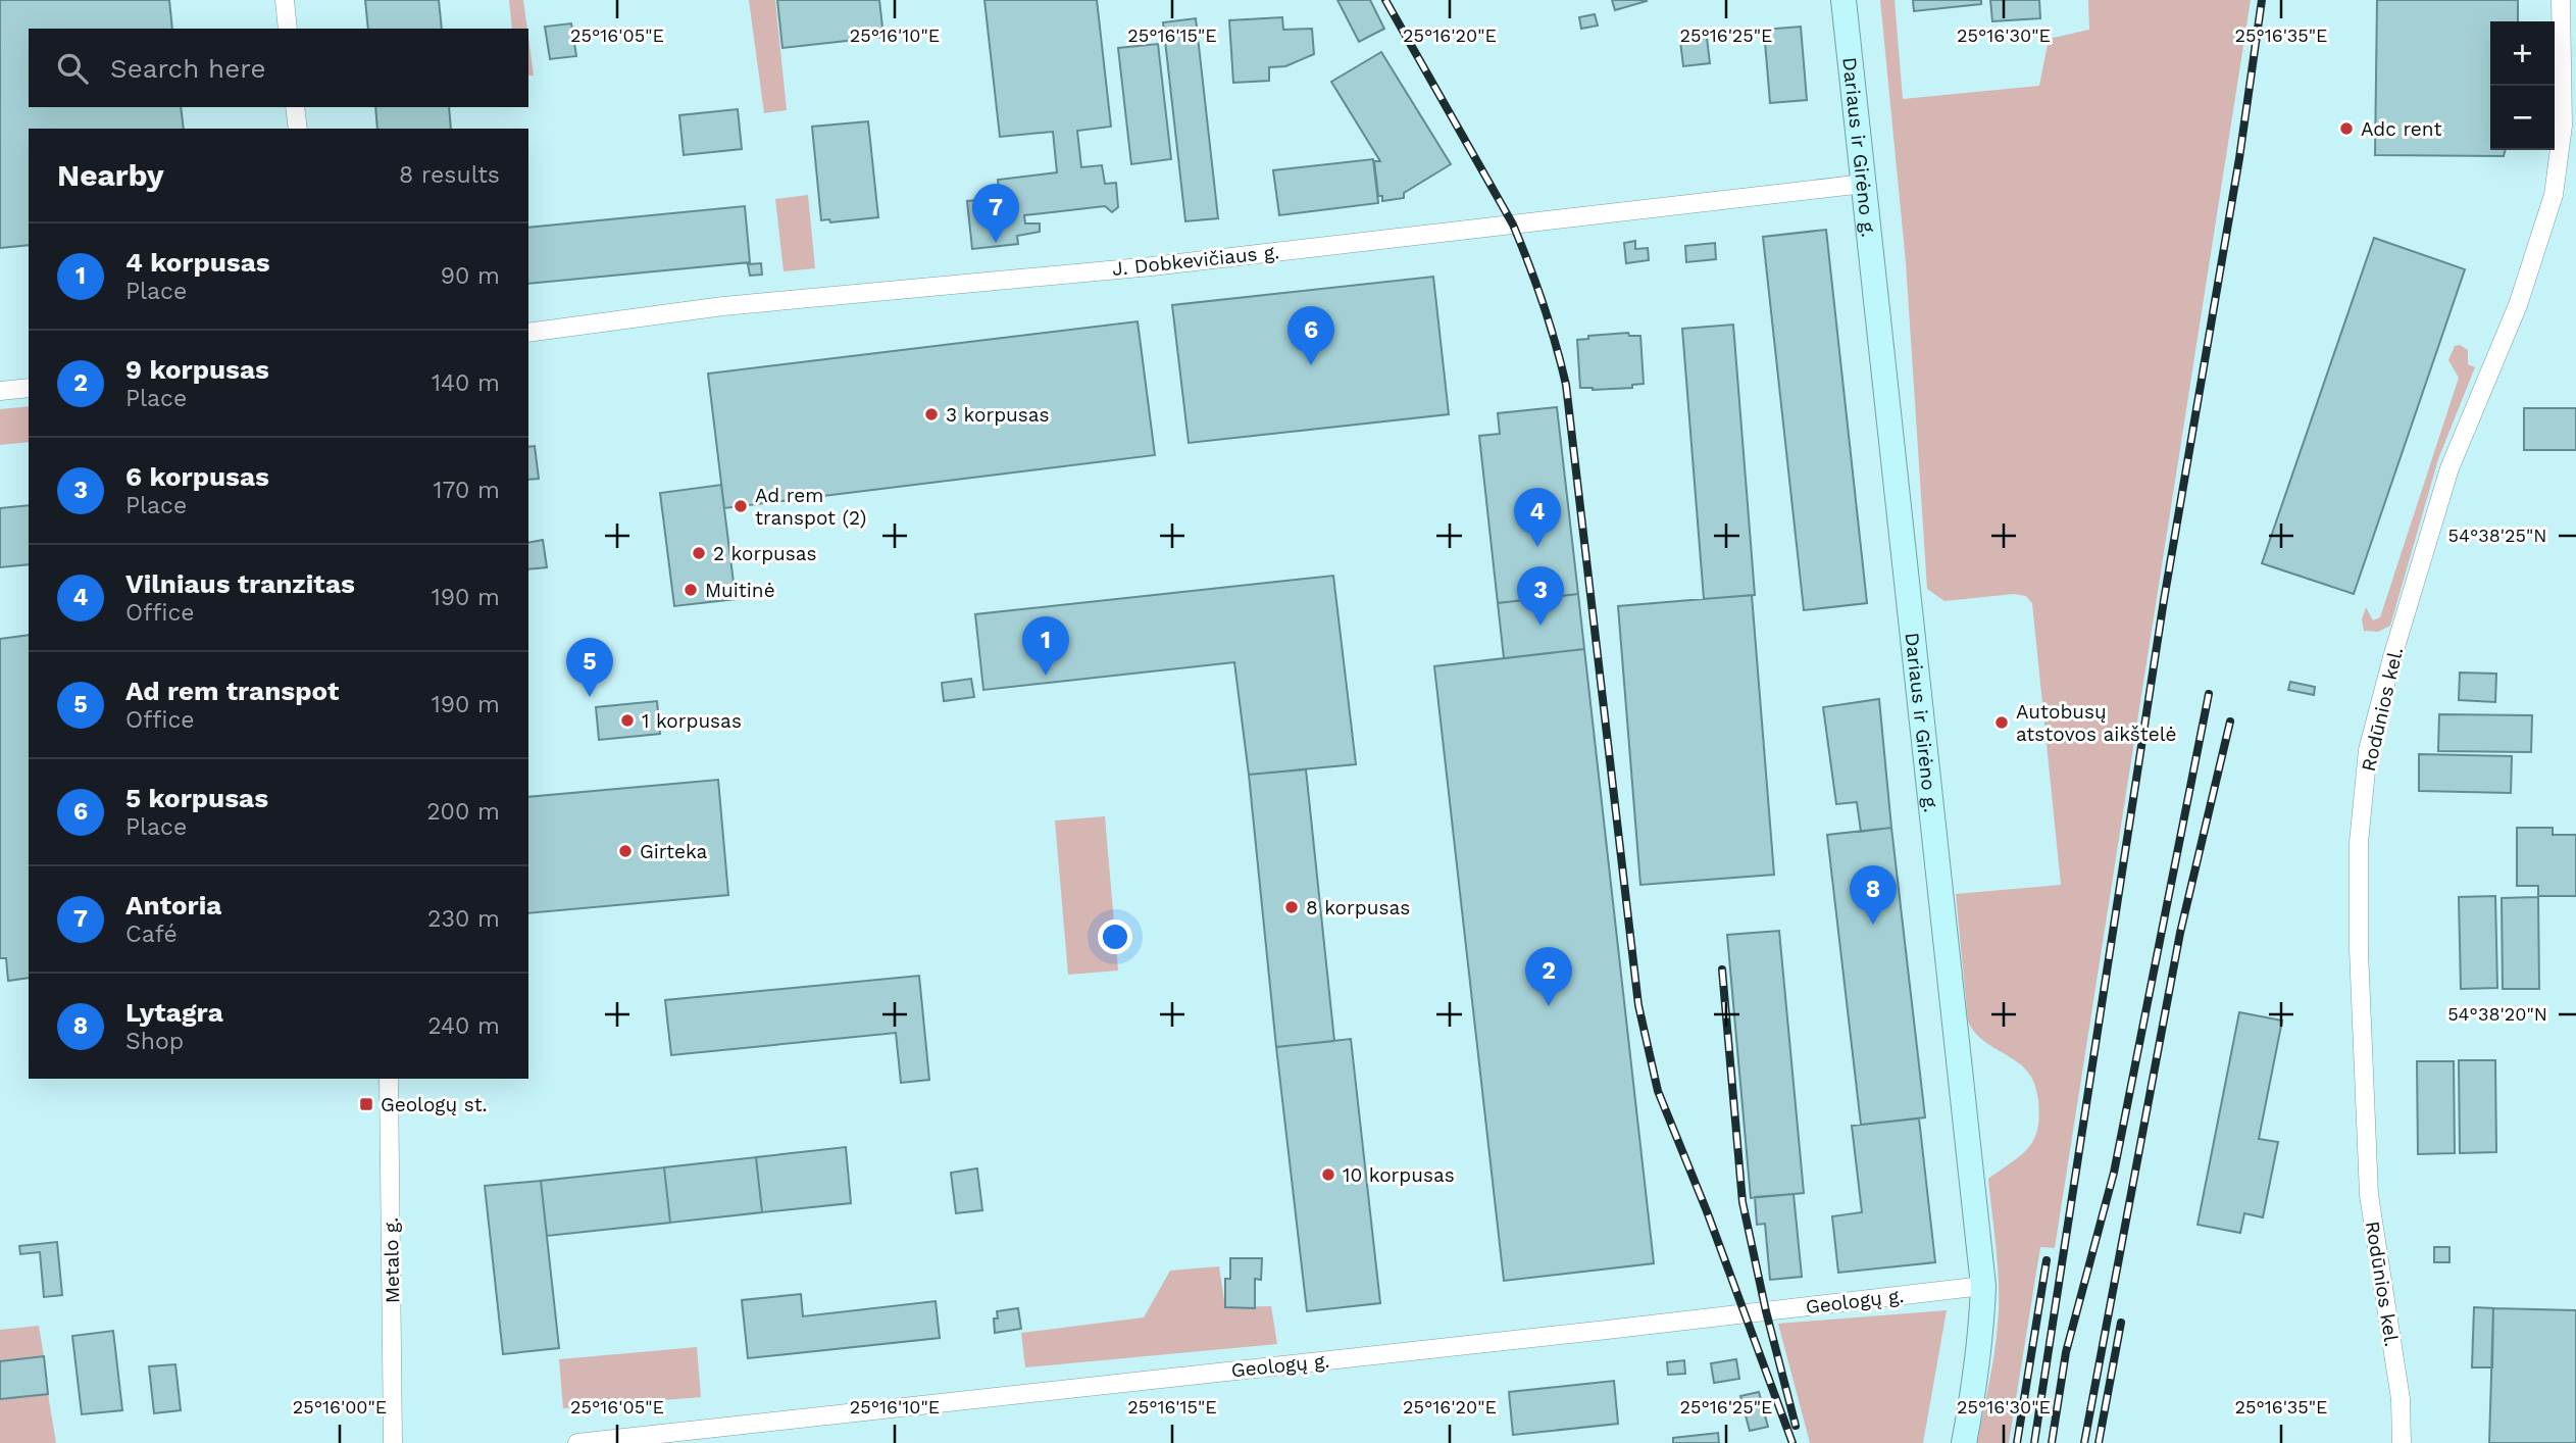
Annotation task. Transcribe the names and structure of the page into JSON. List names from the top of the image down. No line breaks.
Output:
{"streets":{"street":["Dariaus ir Girėno g.","J. Dobkevičiaus g.","Rodūnios kel.","Metalo g.","Geologų g."]},"crossings":[["Dariaus ir Girėno g.","J. Dobkevičiaus g."],["Dariaus ir Girėno g.","Geologų g."]],"places":{"other":["Adc rent","3 korpusas","Ad rem transpot (2)","2 korpusas","Muitinė","1 korpusas","Autobusų atstovos aikštelė","Girteka","8 korpusas","10 korpusas"],"transit":["Geologų st."]},"page":{"map_buttons":["+","−"],"search":"Search here","heading":["Nearby","8 results"],"pins":["7","6","4","3","1","5","8","2"],"list":[{"mark":"1","name":"4 korpusas","note":"Place","value":"90 m"},{"mark":"2","name":"9 korpusas","note":"Place","value":"140 m"},{"mark":"3","name":"6 korpusas","note":"Place","value":"170 m"},{"mark":"4","name":"Vilniaus tranzitas","note":"Office","value":"190 m"},{"mark":"5","name":"Ad rem transpot","note":"Office","value":"190 m"},{"mark":"6","name":"5 korpusas","note":"Place","value":"200 m"},{"mark":"7","name":"Antoria","note":"Café","value":"230 m"},{"mark":"8","name":"Lytagra","note":"Shop","value":"240 m"}]},"coordinates":["25°16'05\"E","25°16'10\"E","25°16'15\"E","25°16'20\"E","25°16'25\"E","25°16'30\"E","25°16'35\"E","54°38'25\"N","54°38'20\"N","25°16'00\"E"]}
